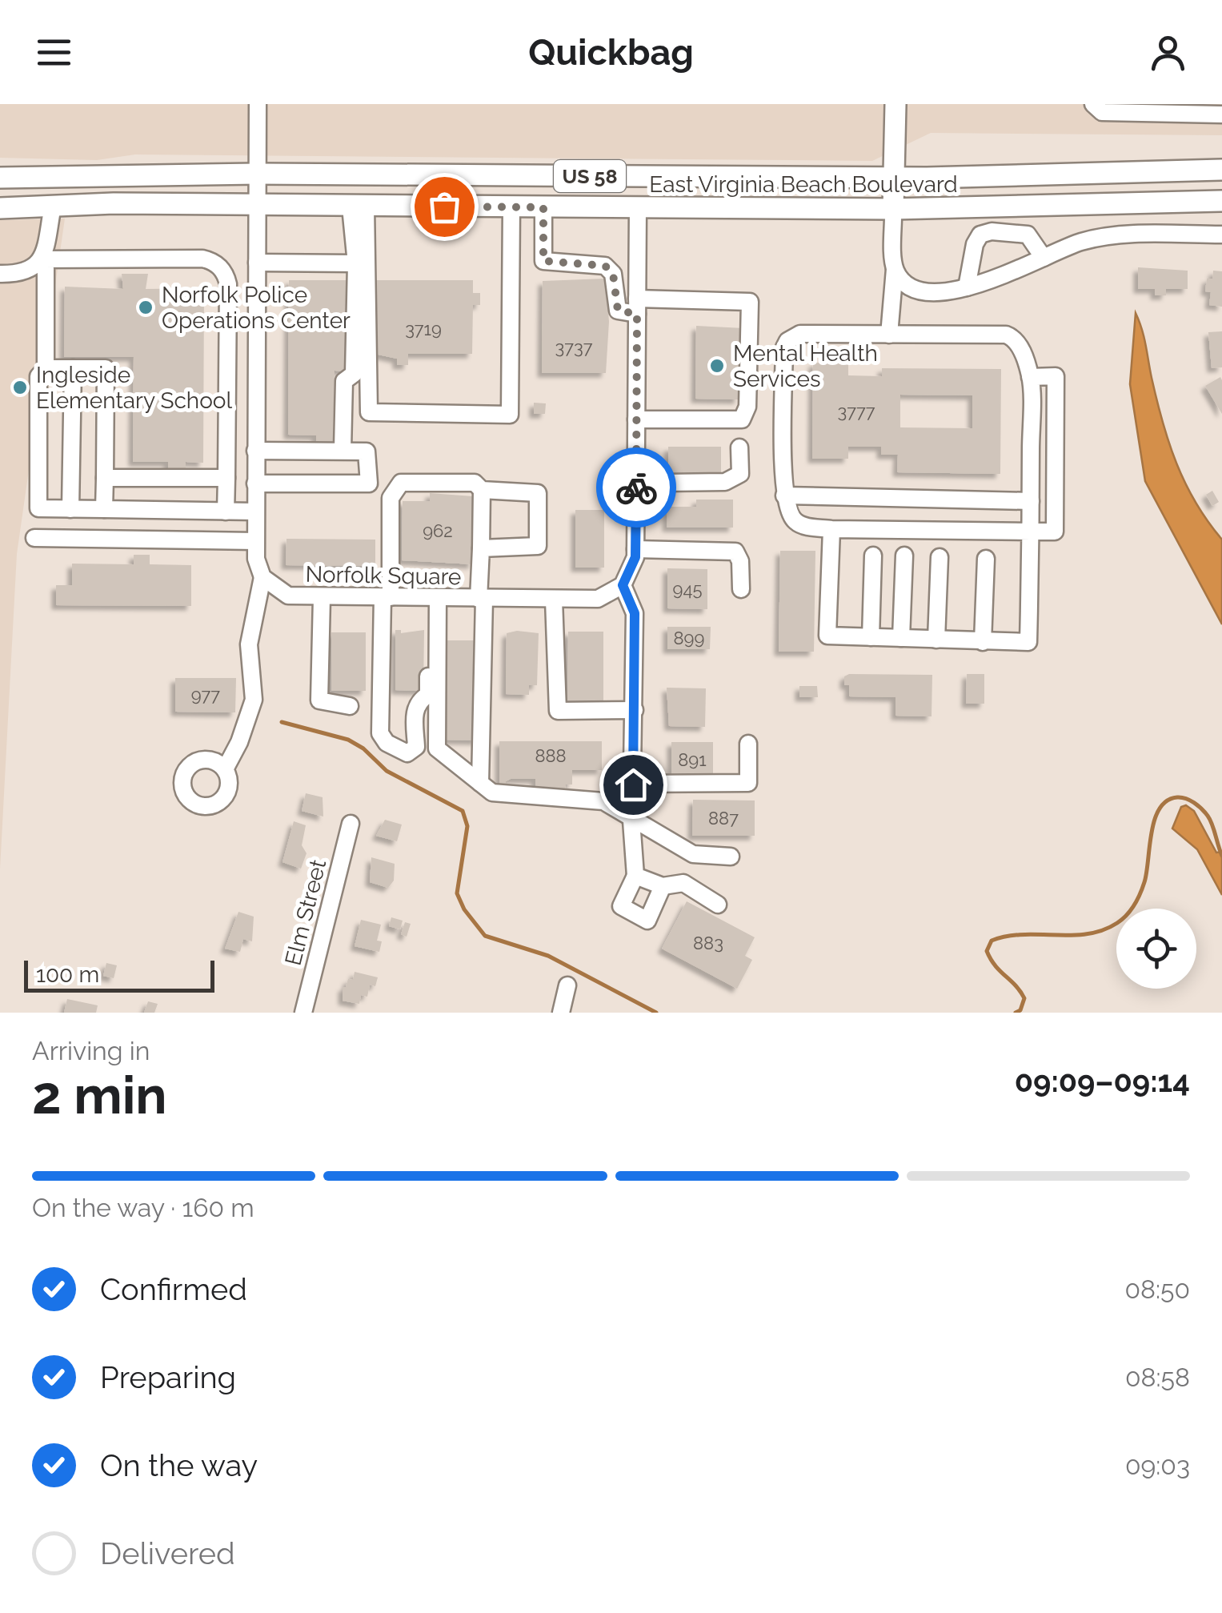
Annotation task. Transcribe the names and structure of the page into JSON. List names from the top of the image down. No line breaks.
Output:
{"streets":{"main road":["US 58","East Virginia Beach Boulevard"],"street":["Norfolk Square","Elm Street"]},"places":["Norfolk Police Operations Center","Mental Health Services","Ingleside Elementary School"],"house_numbers":["3719","3737","3777","962","945","899","977","888","891","887","883"],"scale_bar":"100 m","page":{"header":"Quickbag","scale":"100 m","heading":["2 min","Arriving in","09:09–09:14"],"bar":"On the way · 160 m","list":[["Confirmed","08:50"],["Preparing","08:58"],["On the way","09:03"],"Delivered"]}}
